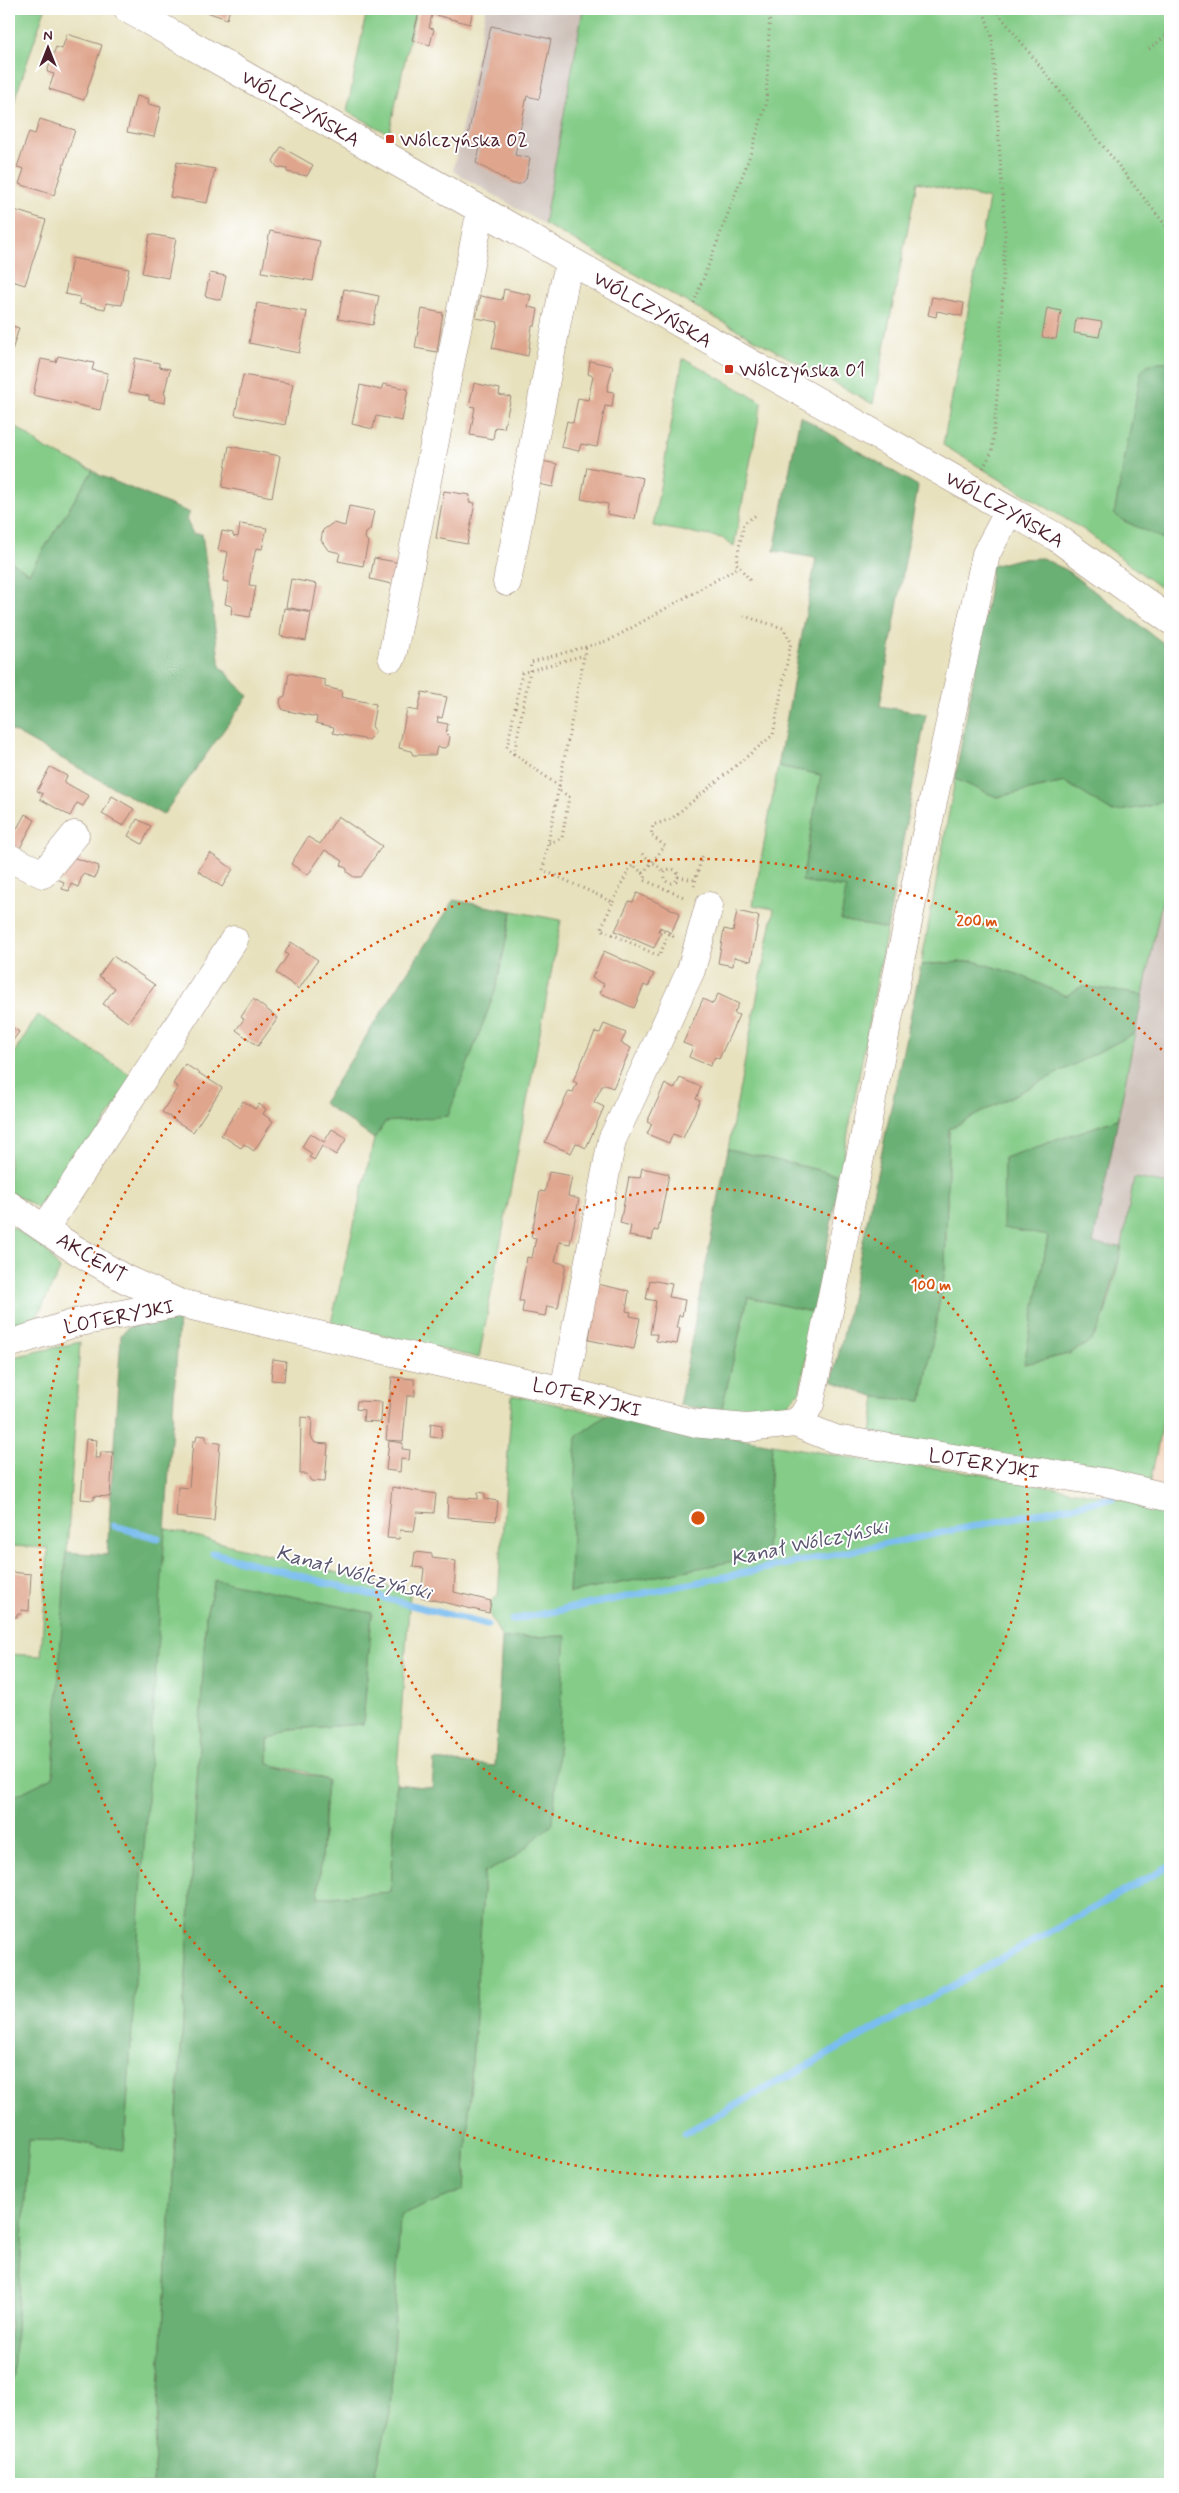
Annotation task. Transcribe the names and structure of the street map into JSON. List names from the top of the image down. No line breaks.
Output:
{"streets":{"street":["WÓLCZYŃSKA","AKCENT","LOTERYJKI"]},"crossings":[["AKCENT","LOTERYJKI"]],"water":["Kanał Wólczyński"],"places":{"transit":["Wólczyńska 02","Wólczyńska 01"]},"north":"top","rings":["200 m","100 m"]}
